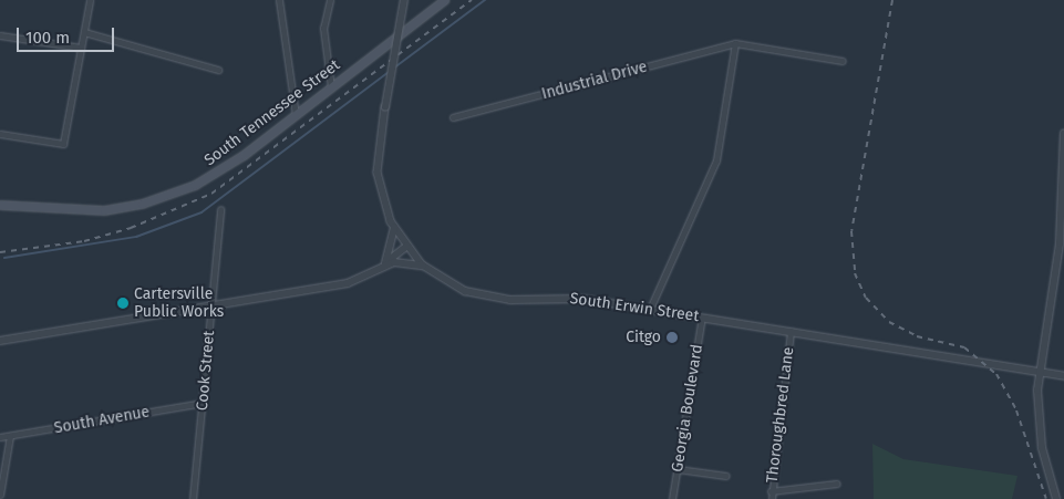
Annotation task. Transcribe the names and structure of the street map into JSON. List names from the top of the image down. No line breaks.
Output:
{"streets":{"main road":["South Tennessee Street"],"street":["Industrial Drive","South Erwin Street","Cook Street","Georgia Boulevard","Thoroughbred Lane","South Avenue"]},"crossings":[["South Erwin Street","Georgia Boulevard"],["South Erwin Street","Thoroughbred Lane"],["Cook Street","South Avenue"]],"places":["Cartersville Public Works","Citgo"],"scale_bar":"100 m"}
